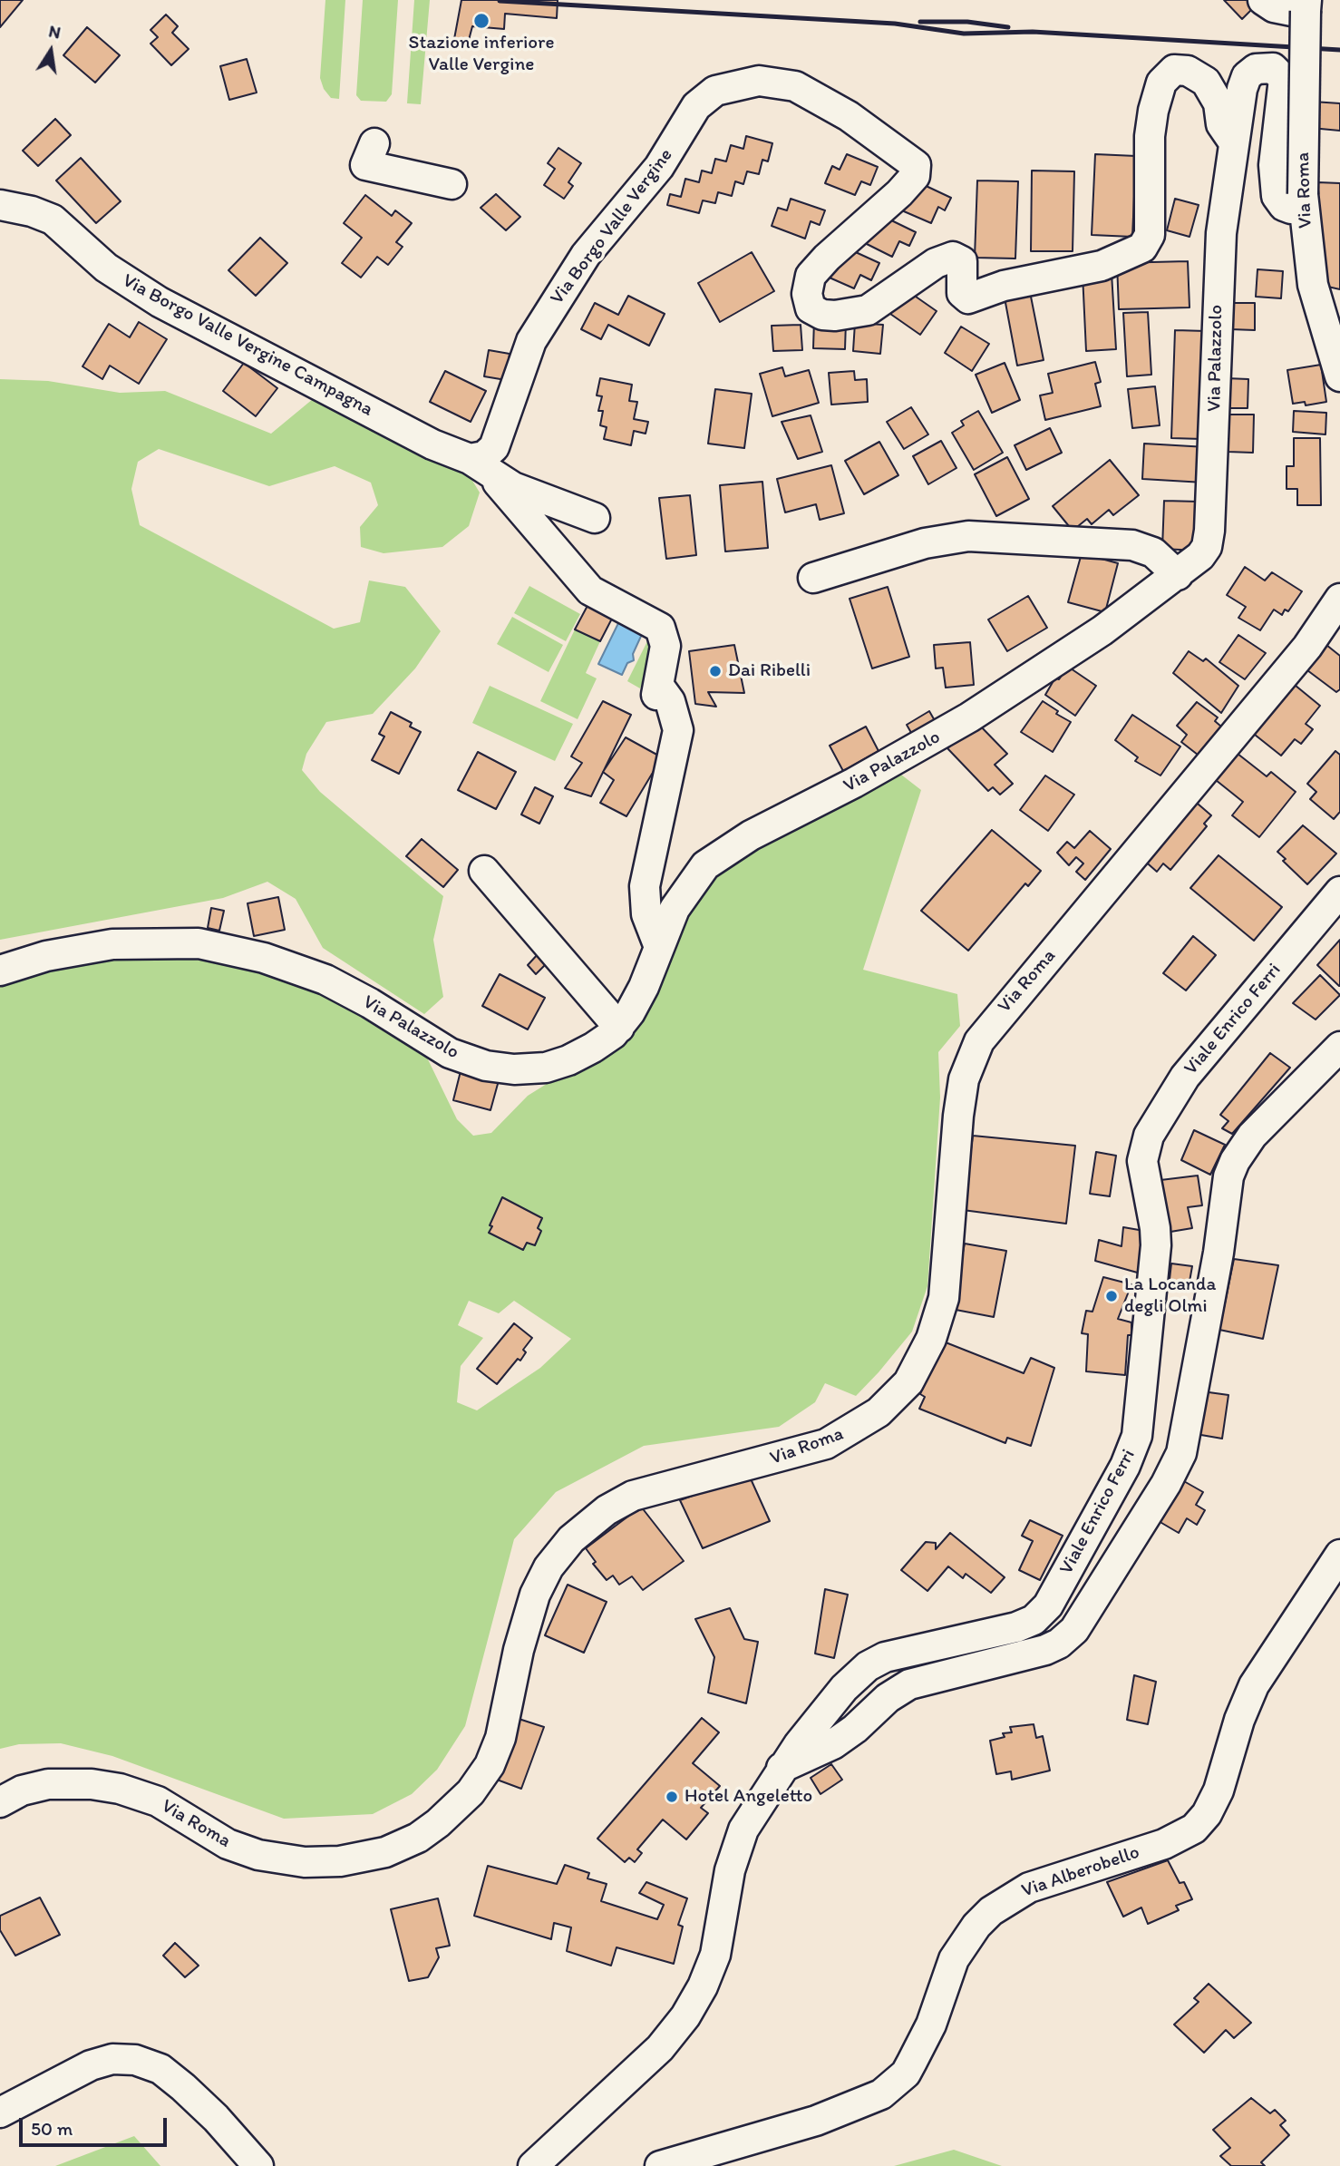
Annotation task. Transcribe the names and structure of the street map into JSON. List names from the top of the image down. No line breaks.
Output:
{"streets":{"street":["Via Roma","Via Borgo Valle Vergine","Via Borgo Valle Vergine Campagna","Via Palazzolo","Viale Enrico Ferri","Via Alberobello"]},"crossings":[["Via Roma","Via Palazzolo"],["Via Borgo Valle Vergine","Via Borgo Valle Vergine Campagna"],["Via Borgo Valle Vergine","Via Palazzolo"]],"places":["Stazione inferiore Valle Vergine","Dai Ribelli","La Locanda degli Olmi","Hotel Angeletto"],"scale_bar":"50 m","north":"top"}
